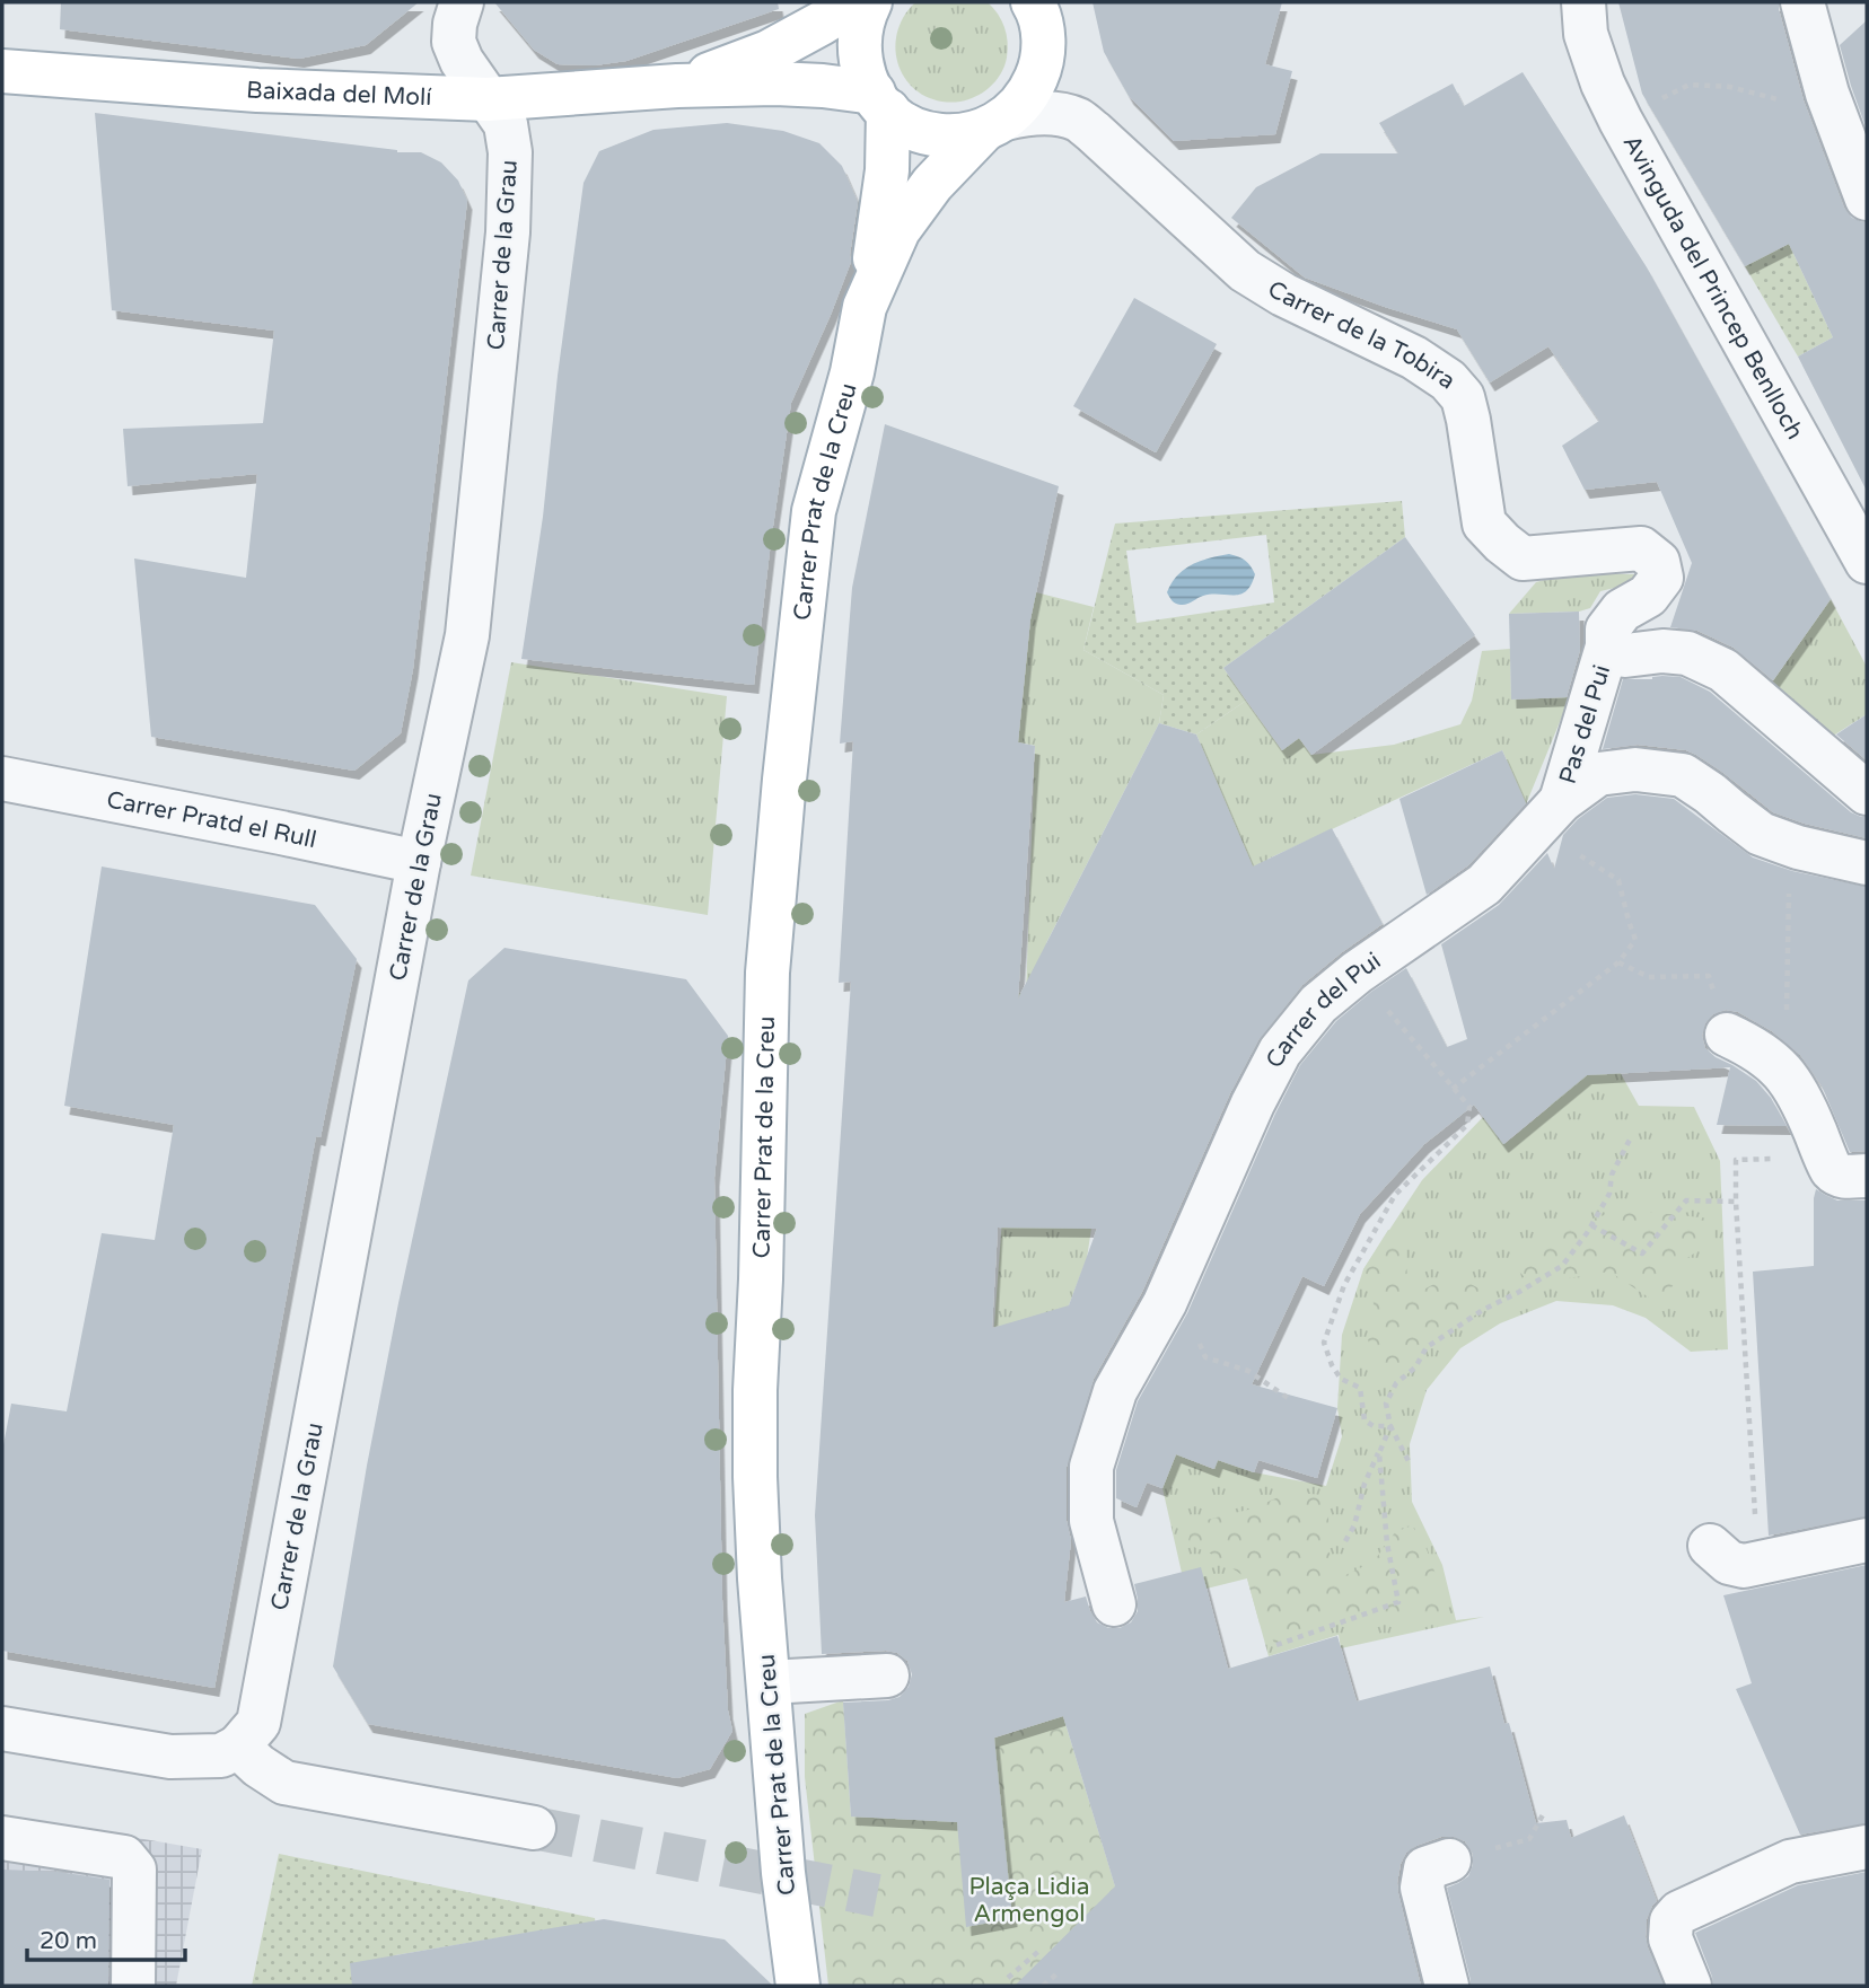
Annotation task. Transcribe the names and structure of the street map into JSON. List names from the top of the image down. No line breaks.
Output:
{"streets":{"main road":["Baixada del Molí","Carrer Prat de la Creu"],"street":["Carrer de la Grau","Avinguda del Princep Benlloch","Carrer de la Tobira","Pas del Pui","Carrer Pratd el Rull","Carrer del Pui"]},"crossings":[["Baixada del Molí","Carrer de la Grau"],["Carrer de la Grau","Carrer Pratd el Rull"],["Carrer de la Tobira","Pas del Pui"],["Pas del Pui","Carrer del Pui"]],"parks":["Plaça Lidia Armengol"],"scale_bar":"20 m"}
